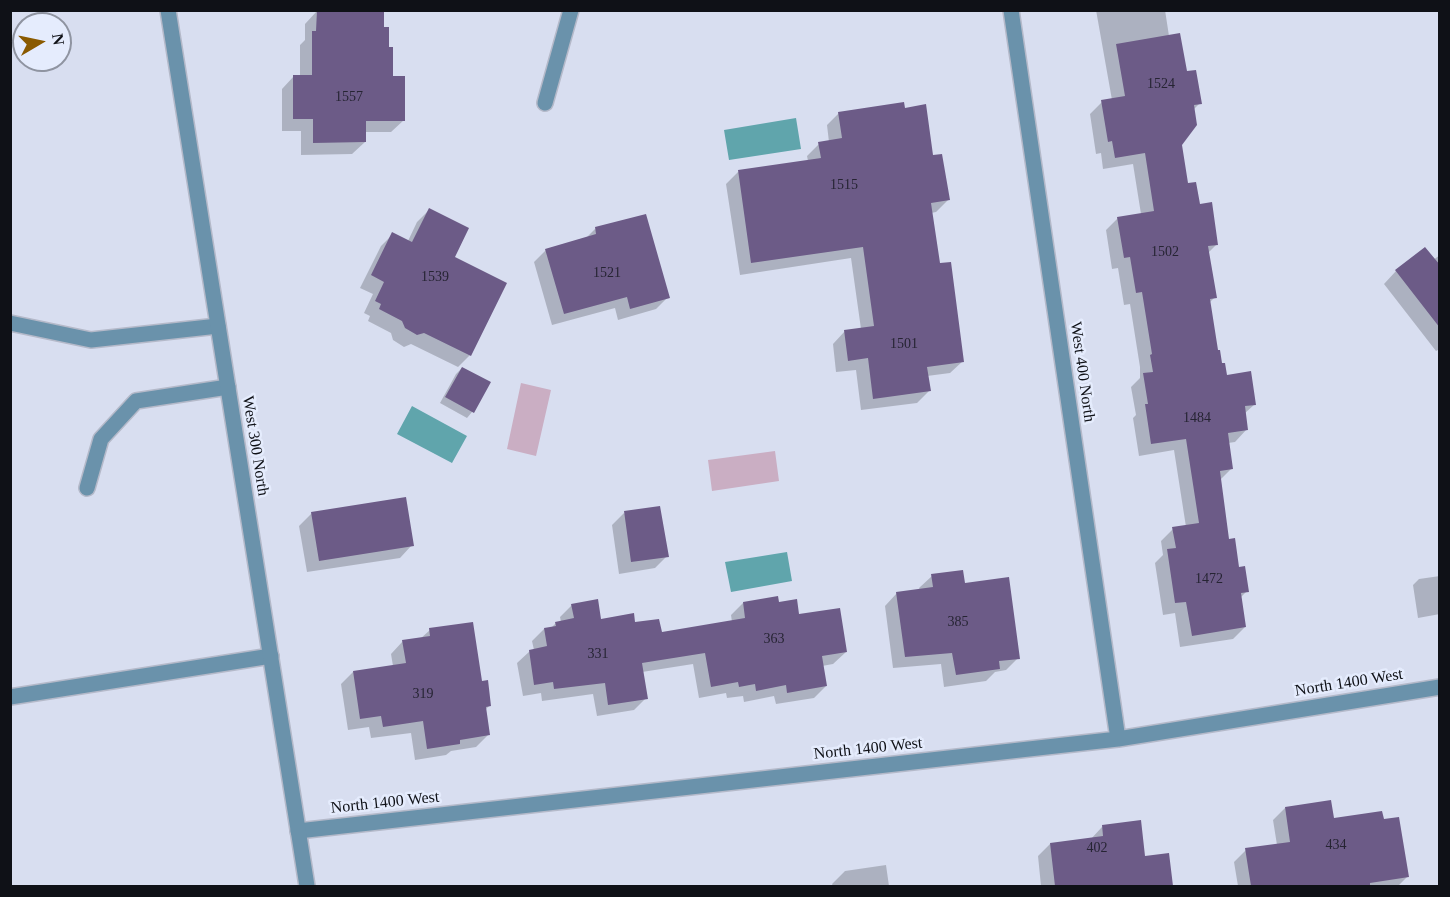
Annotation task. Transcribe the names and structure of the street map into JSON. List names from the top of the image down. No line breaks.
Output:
{"streets":{"street":["West 400 North","West 300 North","North 1400 West"]},"crossings":[["West 400 North","North 1400 West"],["West 300 North","North 1400 West"]],"house_numbers":["1524","1557","1515","1502","1521","1539","1501","1484","1472","385","363","331","319","434","402"],"north":"right"}
